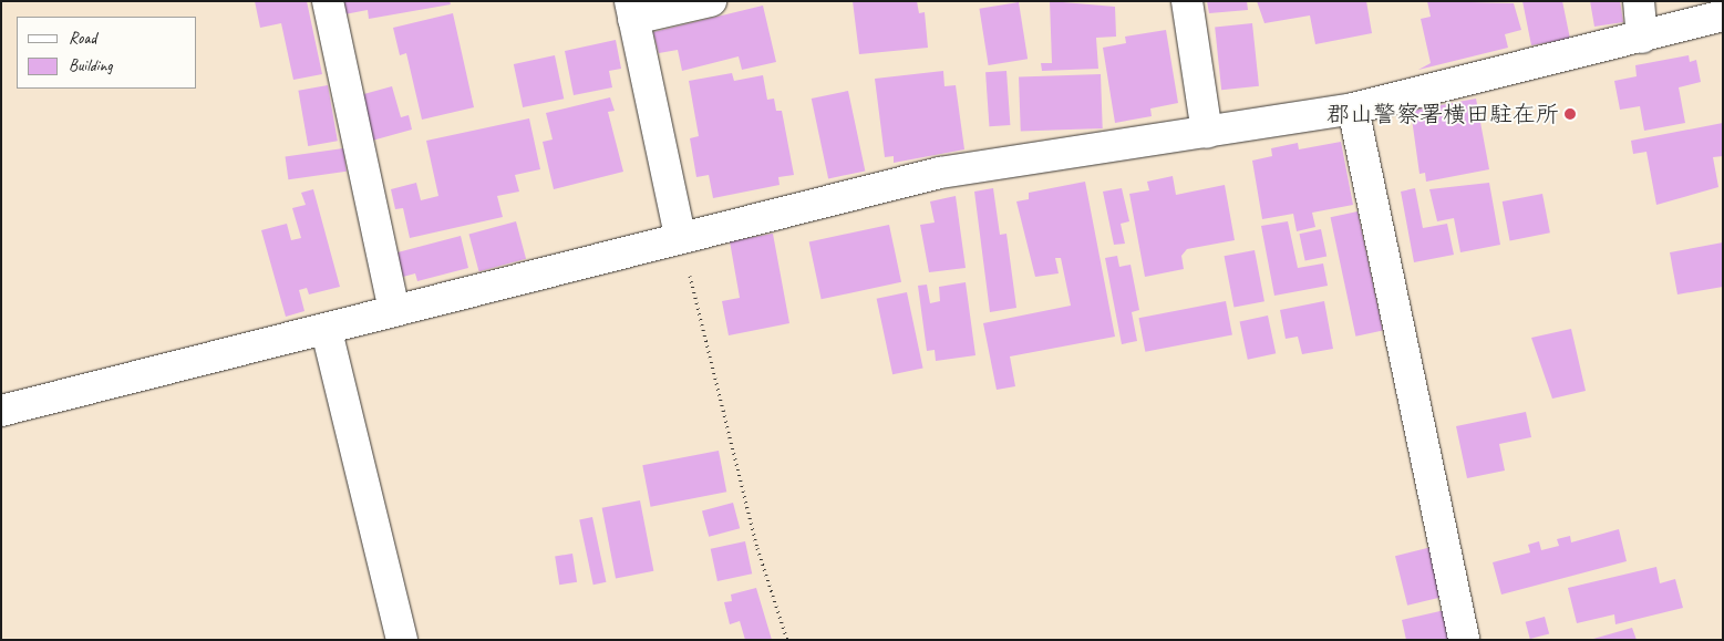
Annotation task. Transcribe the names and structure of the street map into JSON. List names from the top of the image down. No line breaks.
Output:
{"places":["郡山警察署横田駐在所"],"legend":["Road","Building"]}
